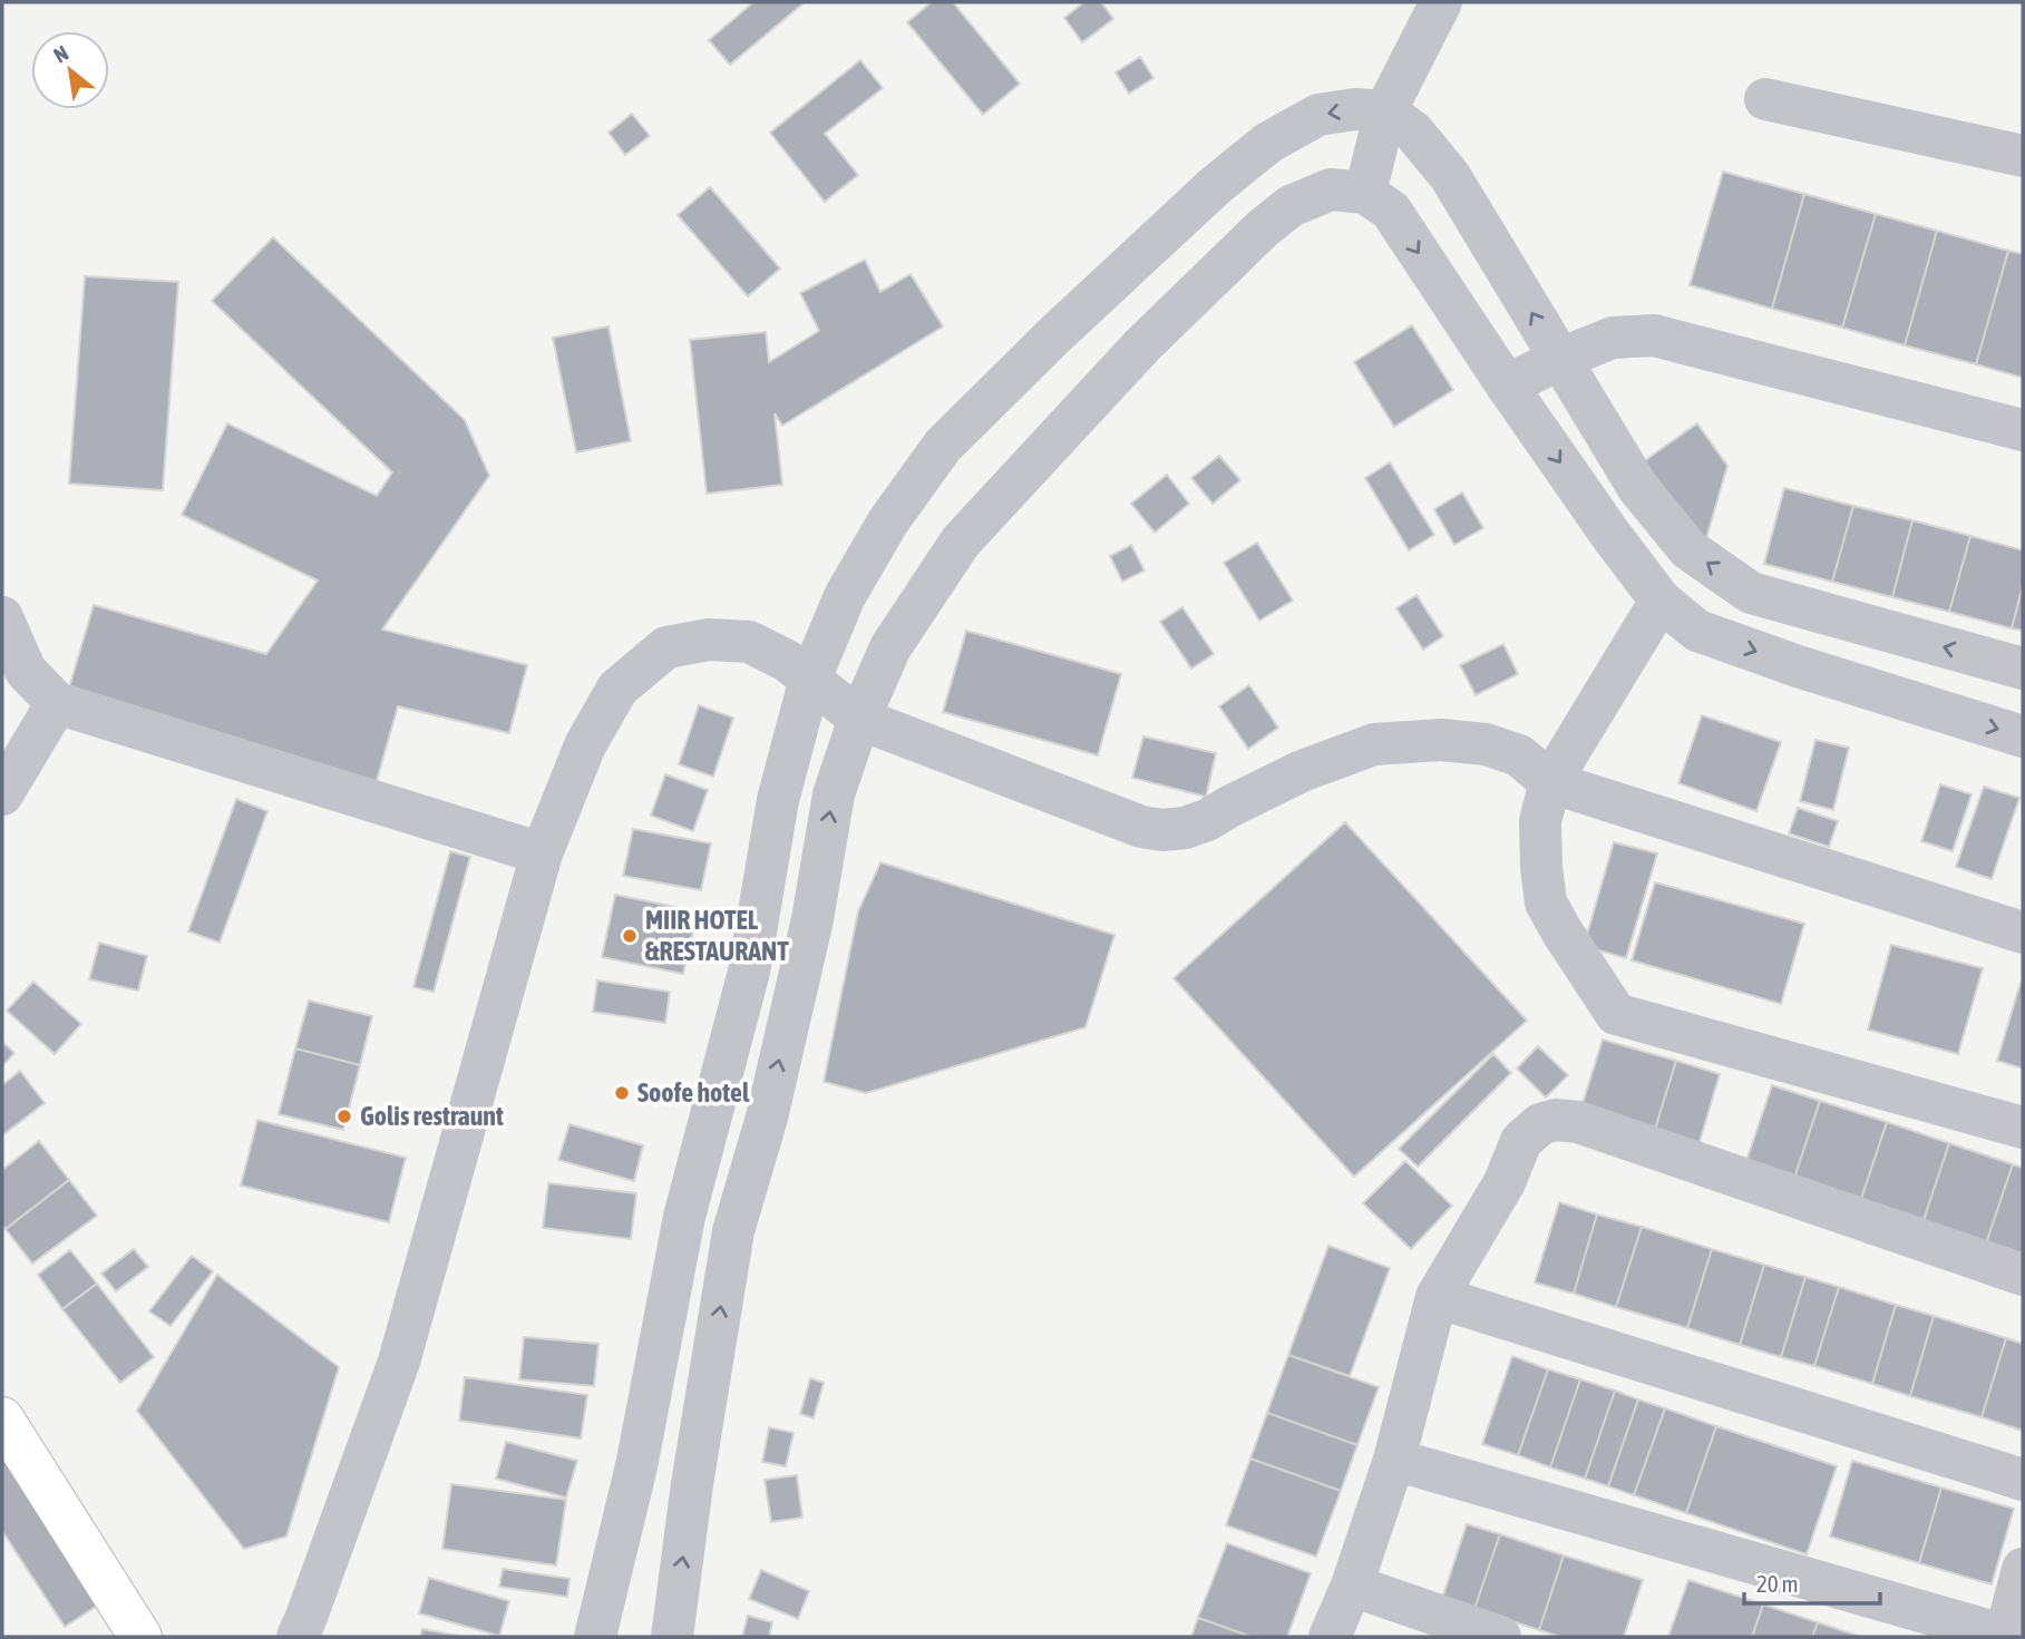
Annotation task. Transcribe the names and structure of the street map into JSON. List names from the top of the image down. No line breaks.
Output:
{"places":["MIIR HOTEL &RESTAURANT","Soofe hotel","Golis restraunt"],"scale_bar":"20 m","north":"top left"}
